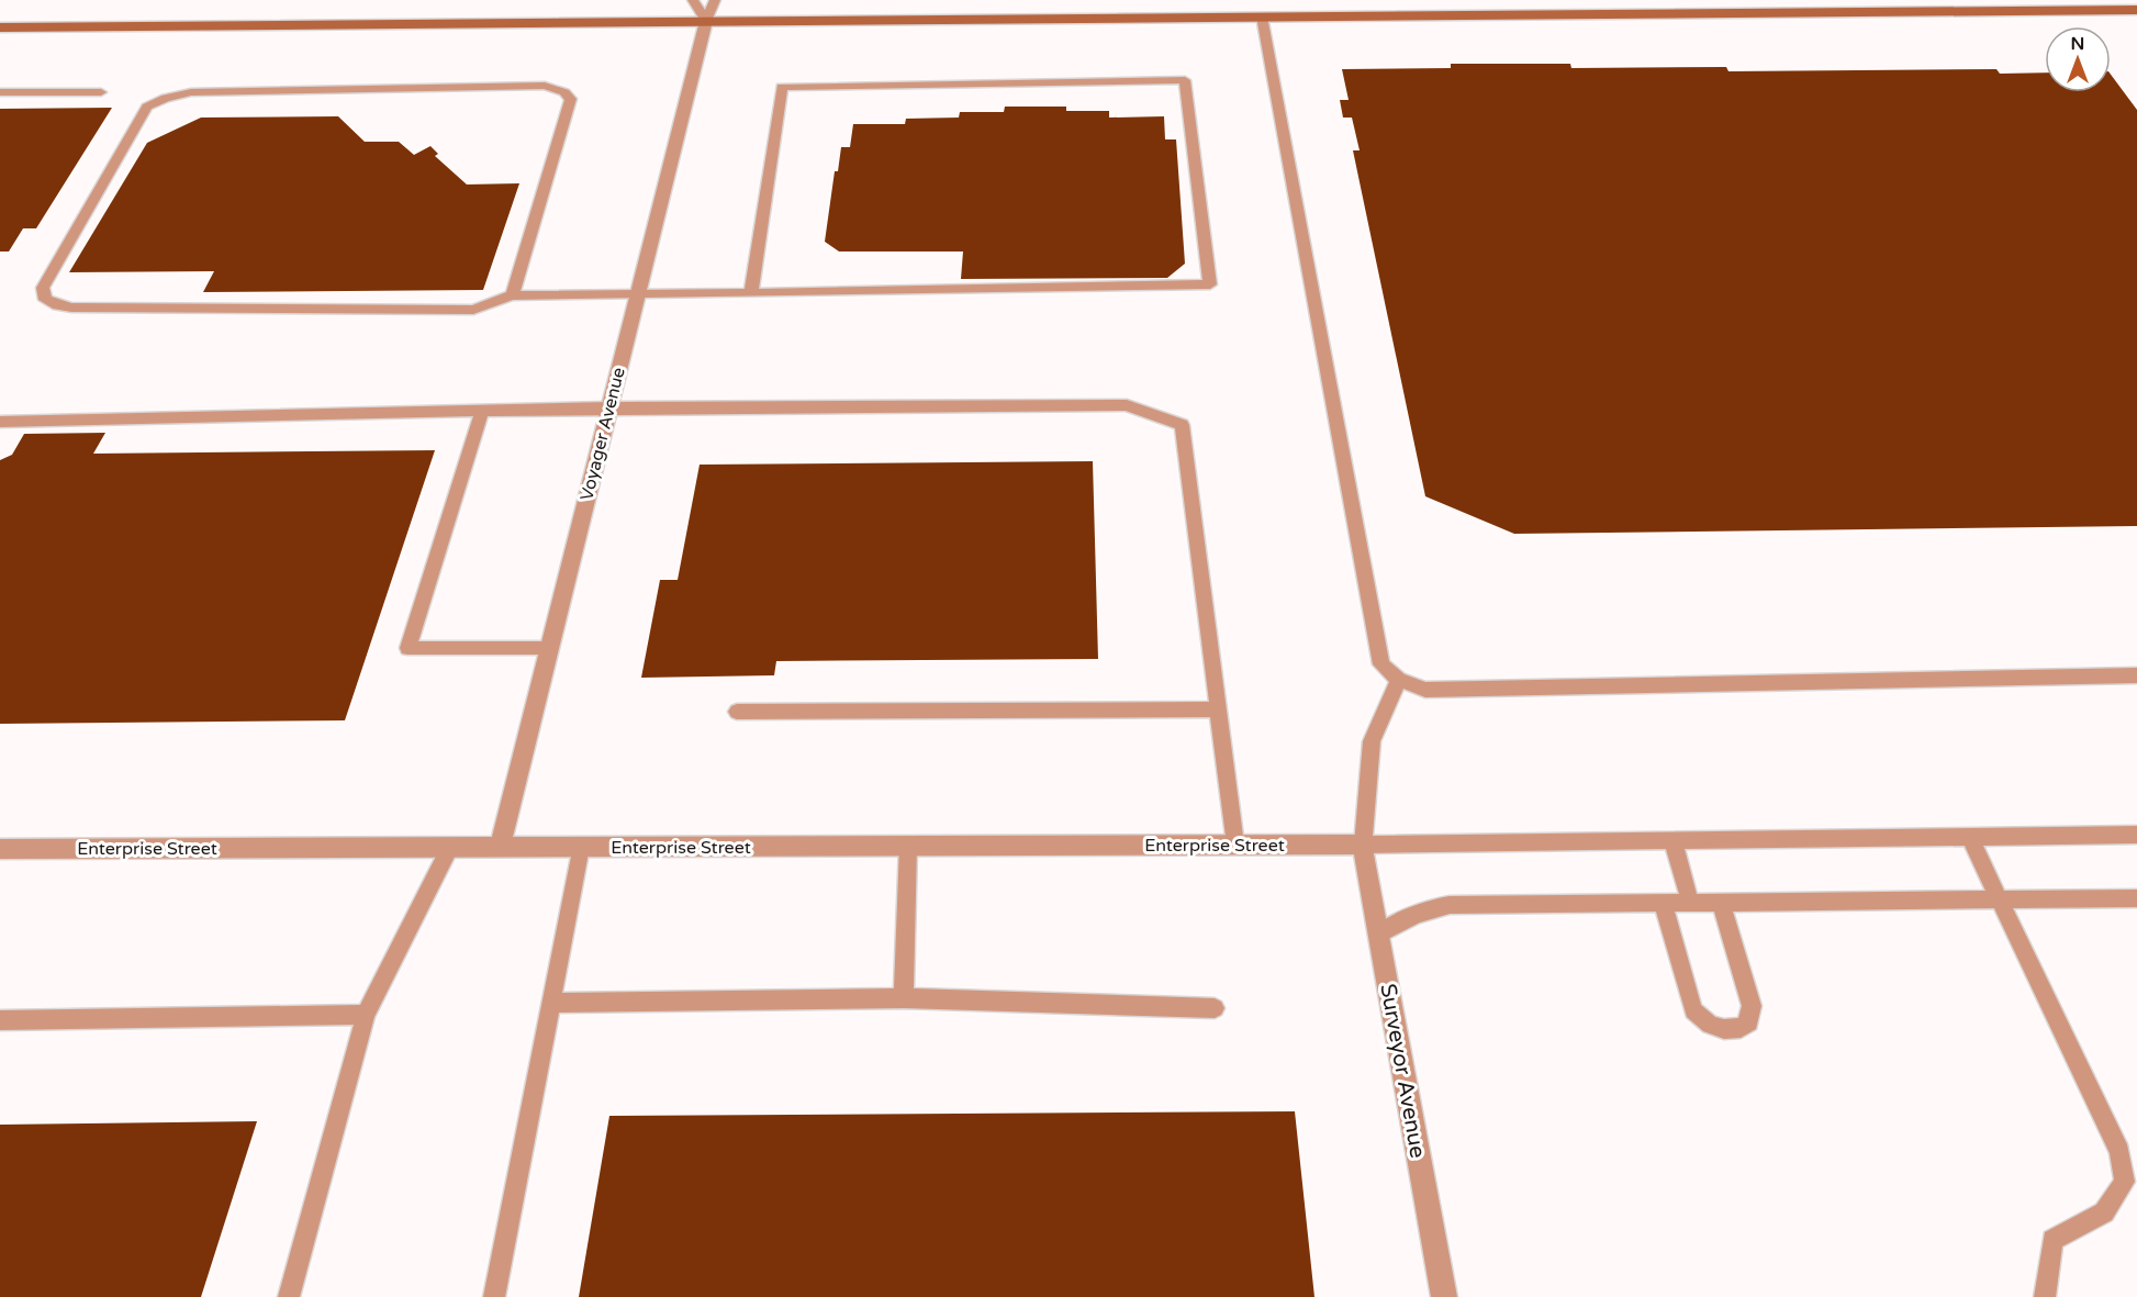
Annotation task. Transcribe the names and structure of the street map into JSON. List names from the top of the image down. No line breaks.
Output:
{"streets":{"street":["Voyager Avenue","Enterprise Street","Surveyor Avenue"]},"crossings":[["Voyager Avenue","Enterprise Street"],["Enterprise Street","Surveyor Avenue"]],"north":"top"}
